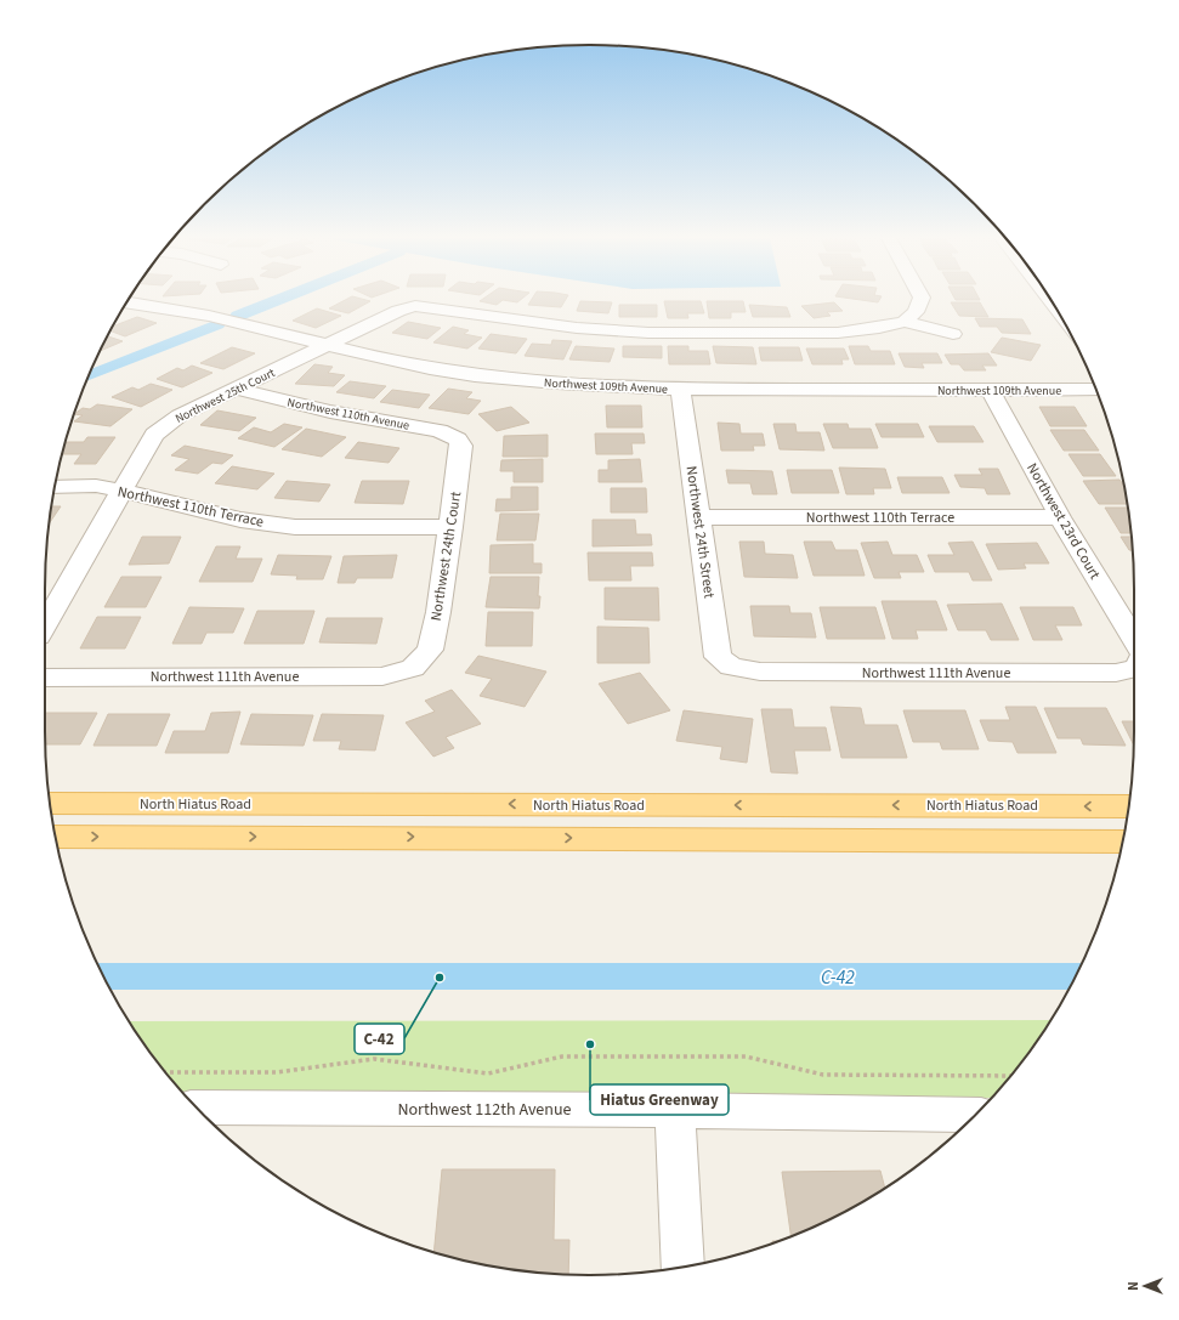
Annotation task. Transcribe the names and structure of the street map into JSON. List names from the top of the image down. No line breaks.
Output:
{"streets":{"main road":["North Hiatus Road"],"street":["Northwest 109th Avenue","Northwest 25th Court","Northwest 110th Avenue","Northwest 110th Terrace","Northwest 23rd Court","Northwest 24th Street","Northwest 24th Court","Northwest 111th Avenue","Northwest 112th Avenue"]},"crossings":[["Northwest 109th Avenue","Northwest 25th Court"],["Northwest 109th Avenue","Northwest 23rd Court"],["Northwest 109th Avenue","Northwest 24th Street"],["Northwest 25th Court","Northwest 110th Avenue"],["Northwest 25th Court","Northwest 110th Terrace"],["Northwest 110th Avenue","Northwest 24th Court"],["Northwest 110th Terrace","Northwest 23rd Court"],["Northwest 110th Terrace","Northwest 24th Street"],["Northwest 110th Terrace","Northwest 24th Court"],["Northwest 24th Street","Northwest 111th Avenue"],["Northwest 24th Court","Northwest 111th Avenue"]],"water":["C-42"],"places":["C-42","Hiatus Greenway"],"north":"left"}
